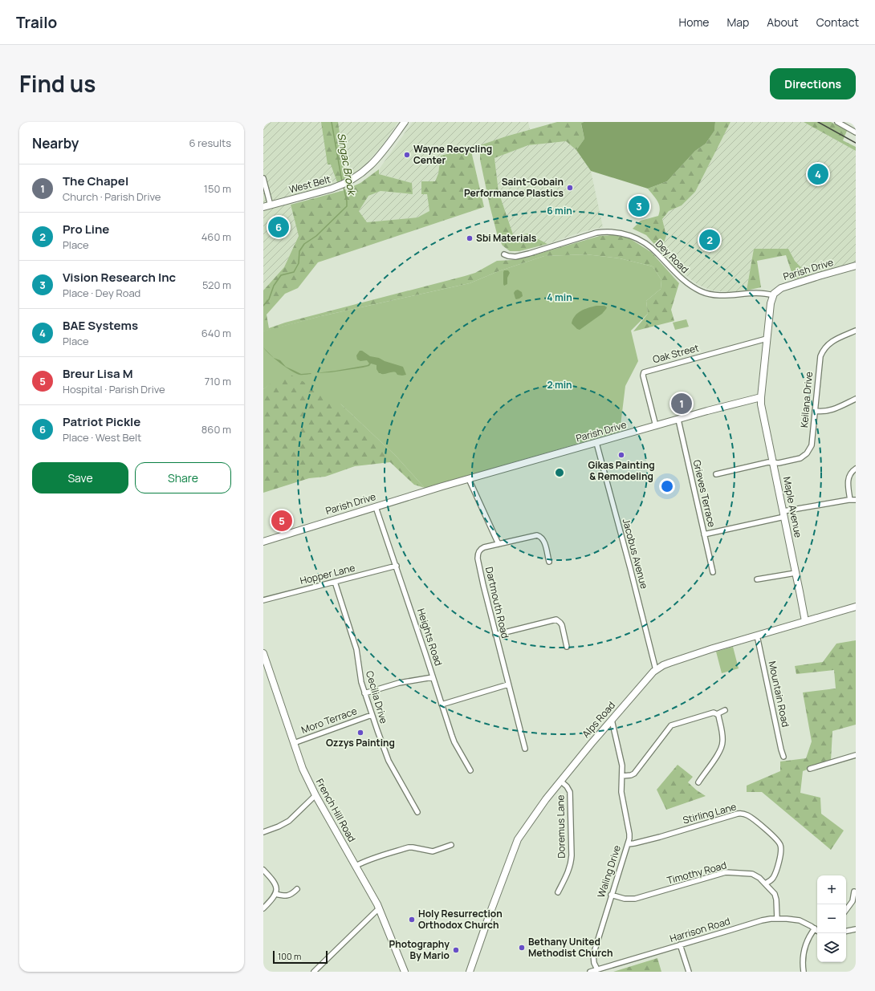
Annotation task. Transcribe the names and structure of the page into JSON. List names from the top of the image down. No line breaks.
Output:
{"streets":{"main road":["West Belt","Parish Drive","Maple Avenue","Alps Road","French Hill Road"],"street":["Dey Road","Oak Street","Keilana Drive","Grieves Terrace","Jacobus Avenue","Hopper Lane","Dartmouth Road","Heights Road","Mountain Road","Cecilia Drive","Moro Terrace","Stirling Lane","Doremus Lane","Waling Drive","Timothy Road","Harrison Road"]},"crossings":[["Dey Road","Parish Drive"],["Parish Drive","Oak Street"],["Parish Drive","Grieves Terrace"],["Parish Drive","Maple Avenue"],["Parish Drive","Jacobus Avenue"],["Parish Drive","Heights Road"],["Keilana Drive","Maple Avenue"],["Maple Avenue","Alps Road"],["Jacobus Avenue","Alps Road"],["Hopper Lane","Heights Road"],["Hopper Lane","Cecilia Drive"],["Mountain Road","Alps Road"],["Cecilia Drive","Moro Terrace"],["Alps Road","Doremus Lane"],["Alps Road","Waling Drive"],["Moro Terrace","French Hill Road"],["Stirling Lane","Waling Drive"],["Stirling Lane","Timothy Road"],["Waling Drive","Timothy Road"],["Waling Drive","Harrison Road"],["Timothy Road","Harrison Road"]],"water":["Singac Brook"],"places":["Wayne Recycling Center","Saint-Gobain Performance Plastics","Sbi Materials","Gikas Painting & Remodeling","Ozzys Painting","Holy Resurrection Orthodox Church","Bethany United Methodist Church","Photography By Mario"],"scale_bar":"100 m","page":{"header":"Trailo","nav":["Home","Map","About","Contact"],"title":"Find us","buttons":["Directions",["Save","Share"]],"heading":["Nearby","6 results"],"pins":["4","3","6","2","1","5"],"list":[{"mark":"1","name":"The Chapel","note":"Church · Parish Drive","value":"150 m"},{"mark":"2","name":"Pro Line","note":"Place","value":"460 m"},{"mark":"3","name":"Vision Research Inc","note":"Place · Dey Road","value":"520 m"},{"mark":"4","name":"BAE Systems","note":"Place","value":"640 m"},{"mark":"5","name":"Breur Lisa M","note":"Hospital · Parish Drive","value":"710 m"},{"mark":"6","name":"Patriot Pickle","note":"Place · West Belt","value":"860 m"}],"map_buttons":["+","−"],"scale":"100 m"},"rings":["6 min","4 min","2 min"]}
